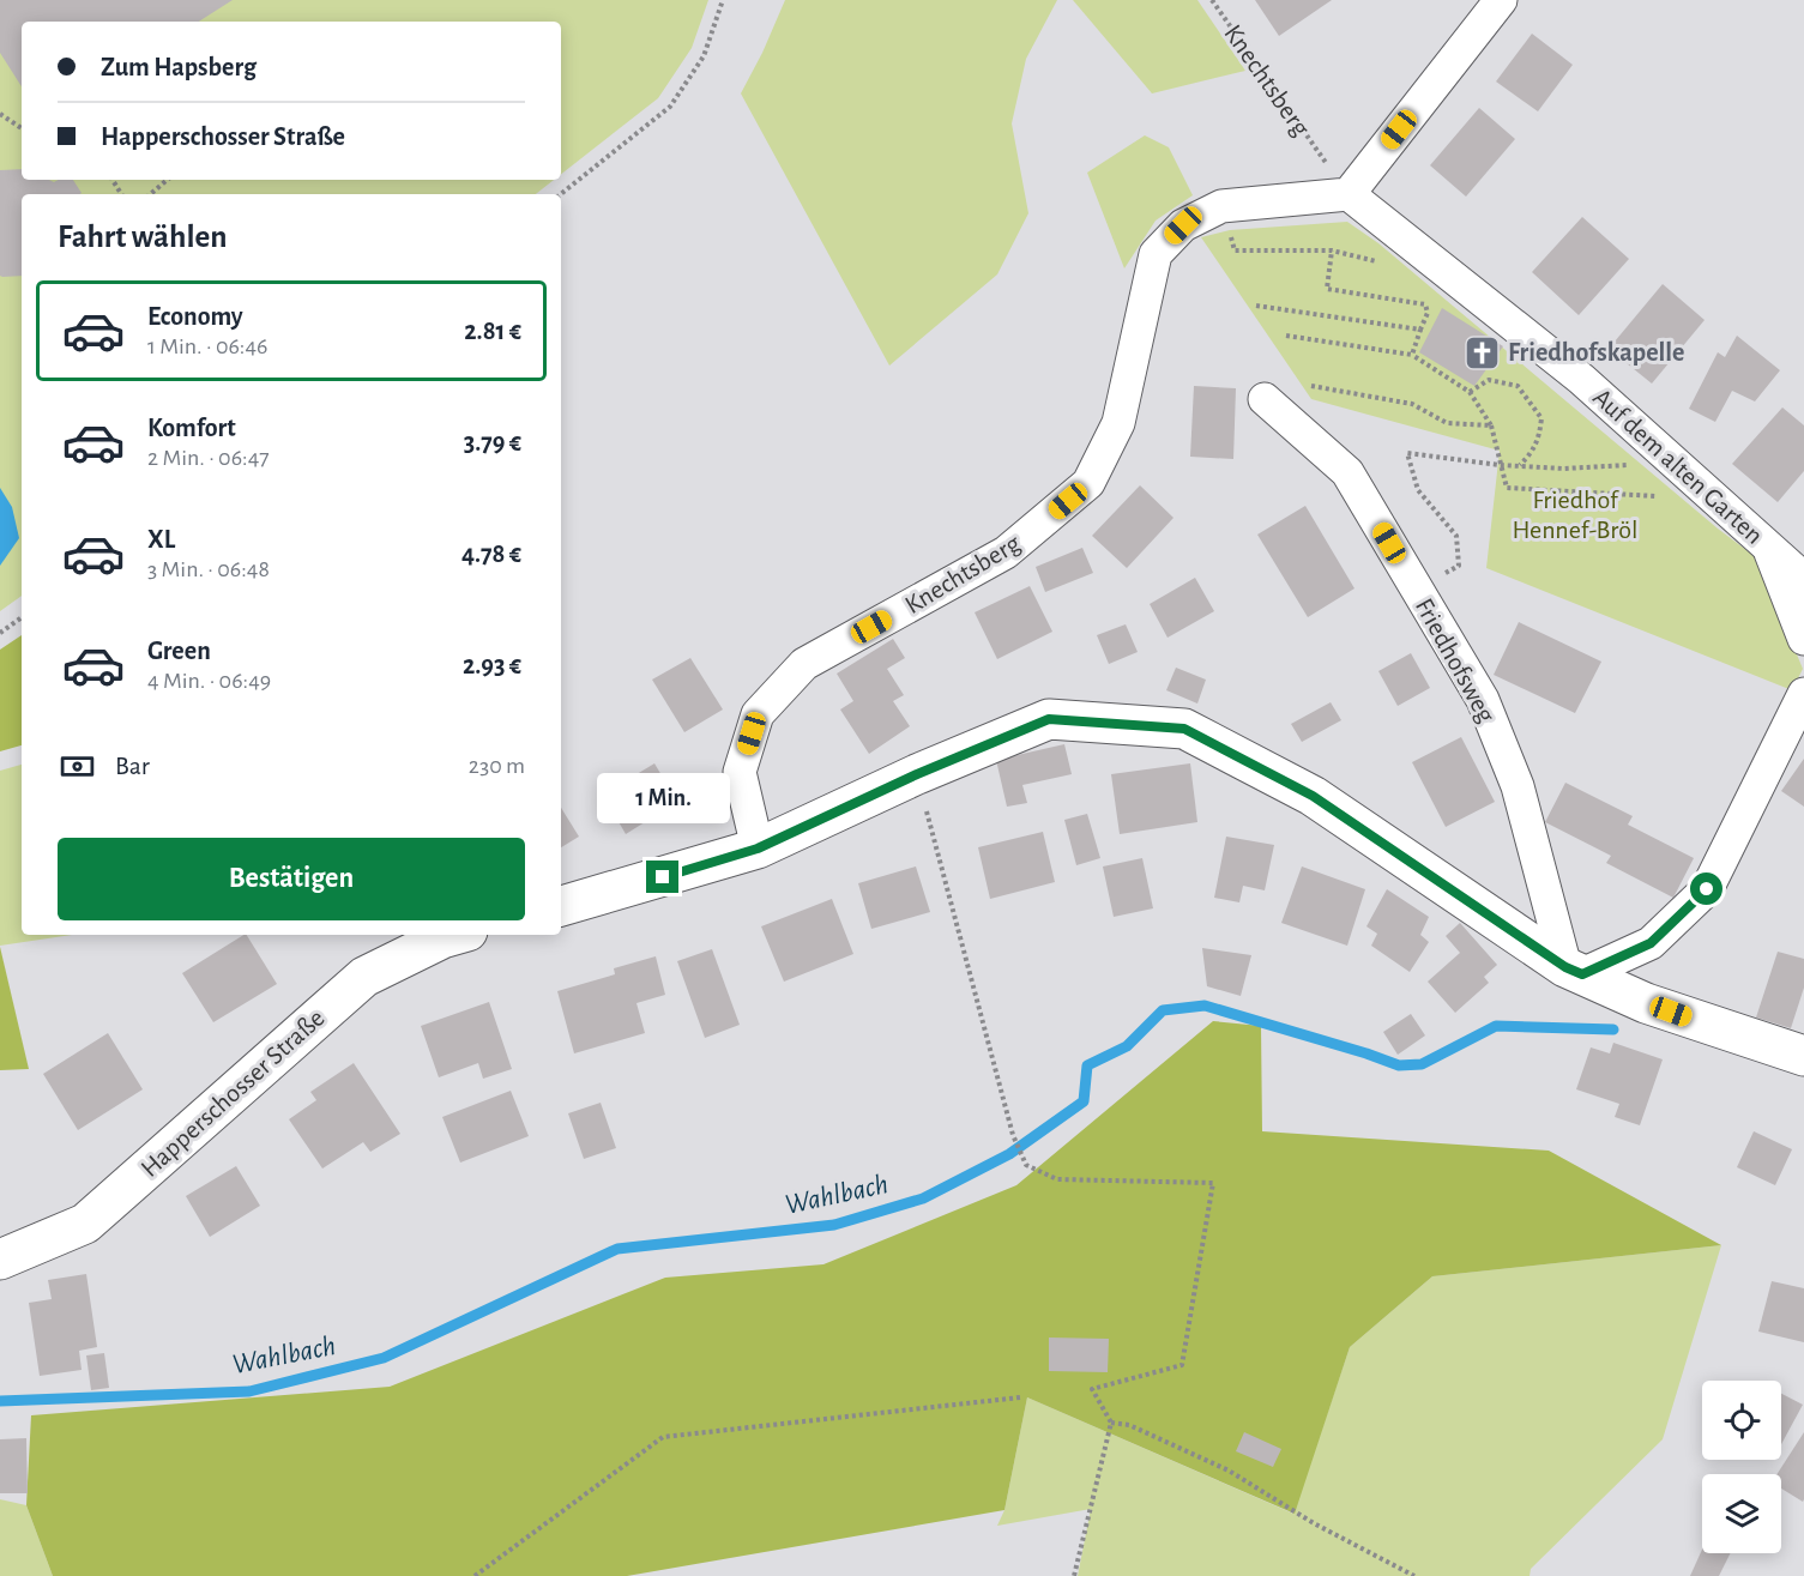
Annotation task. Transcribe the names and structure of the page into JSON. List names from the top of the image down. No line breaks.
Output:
{"streets":{"street":["Knechtsberg","Auf dem alten Garten","Friedhofsweg","Happerschosser Straße"]},"crossings":[["Knechtsberg","Auf dem alten Garten"]],"water":["Wahlbach"],"parks":["Friedhof Hennef-Bröl"],"places":{"church":["Friedhofskapelle"]},"page":{"banner":["Zum Hapsberg","Happerschosser Straße"],"heading":"Fahrt wählen","list":[{"name":"Economy","note":"1 Min. · 06:46","value":"2.81 €"},{"name":"Komfort","note":"2 Min. · 06:47","value":"3.79 €"},{"name":"XL","note":"3 Min. · 06:48","value":"4.78 €"},{"name":"Green","note":"4 Min. · 06:49","value":"2.93 €"}],"pay":["Bar","230 m"],"bubble":"1 Min.","buttons":"Bestätigen"}}
